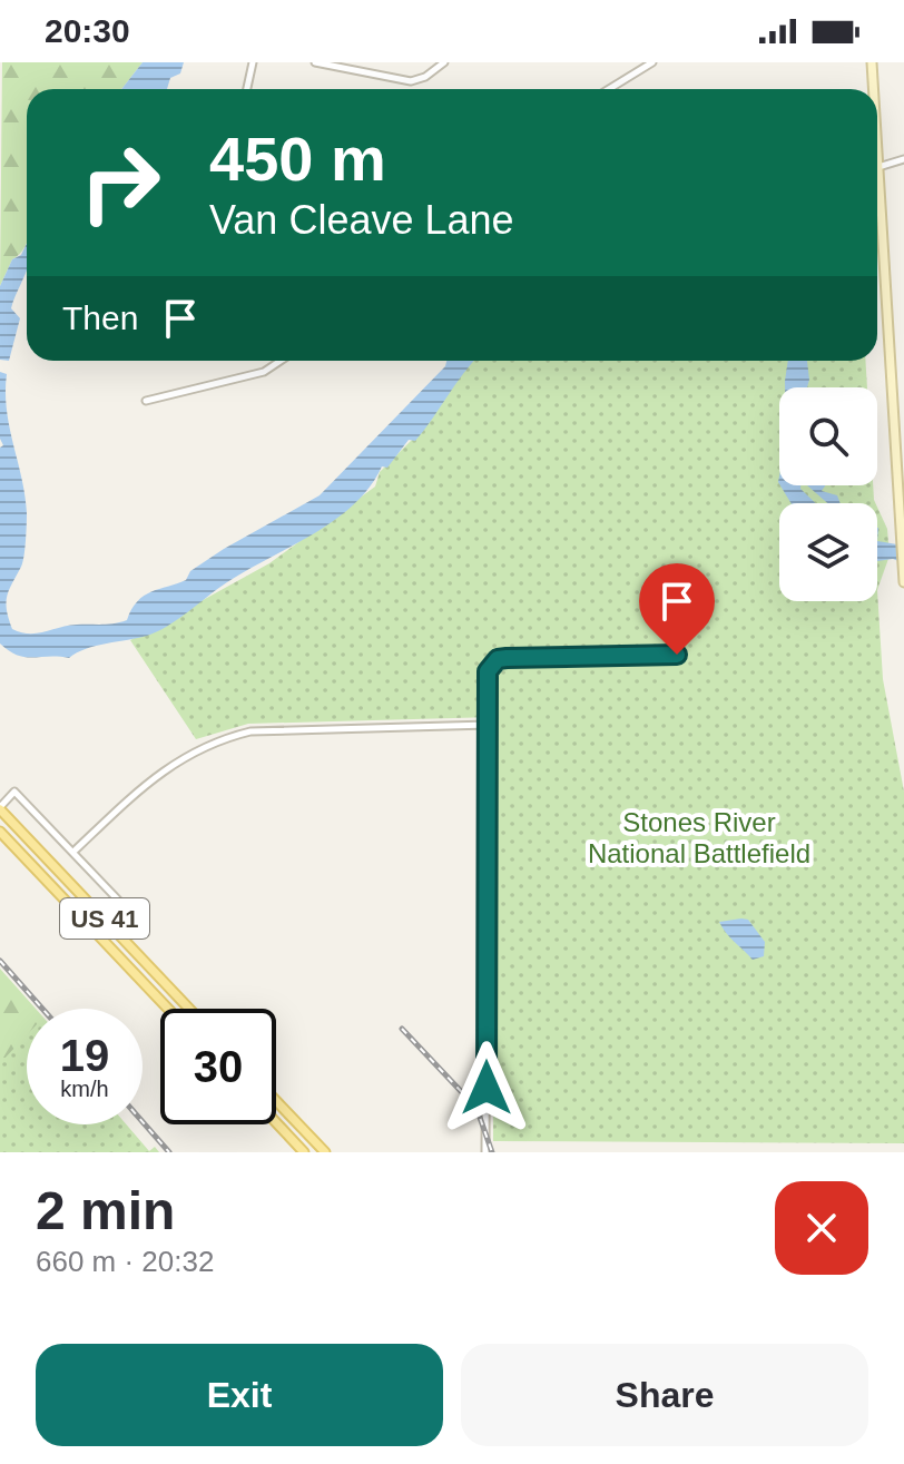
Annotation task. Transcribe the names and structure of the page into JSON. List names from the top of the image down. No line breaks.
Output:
{"streets":{"main road":["US 41"]},"parks":["Stones River National Battlefield"],"page":{"status":"20:30","turn":["450 m","Van Cleave Lane"],"then":"Then","speed":"19 km/h","limit":"30","heading":["2 min","660 m · 20:32"],"buttons":["Exit","Share"]}}
